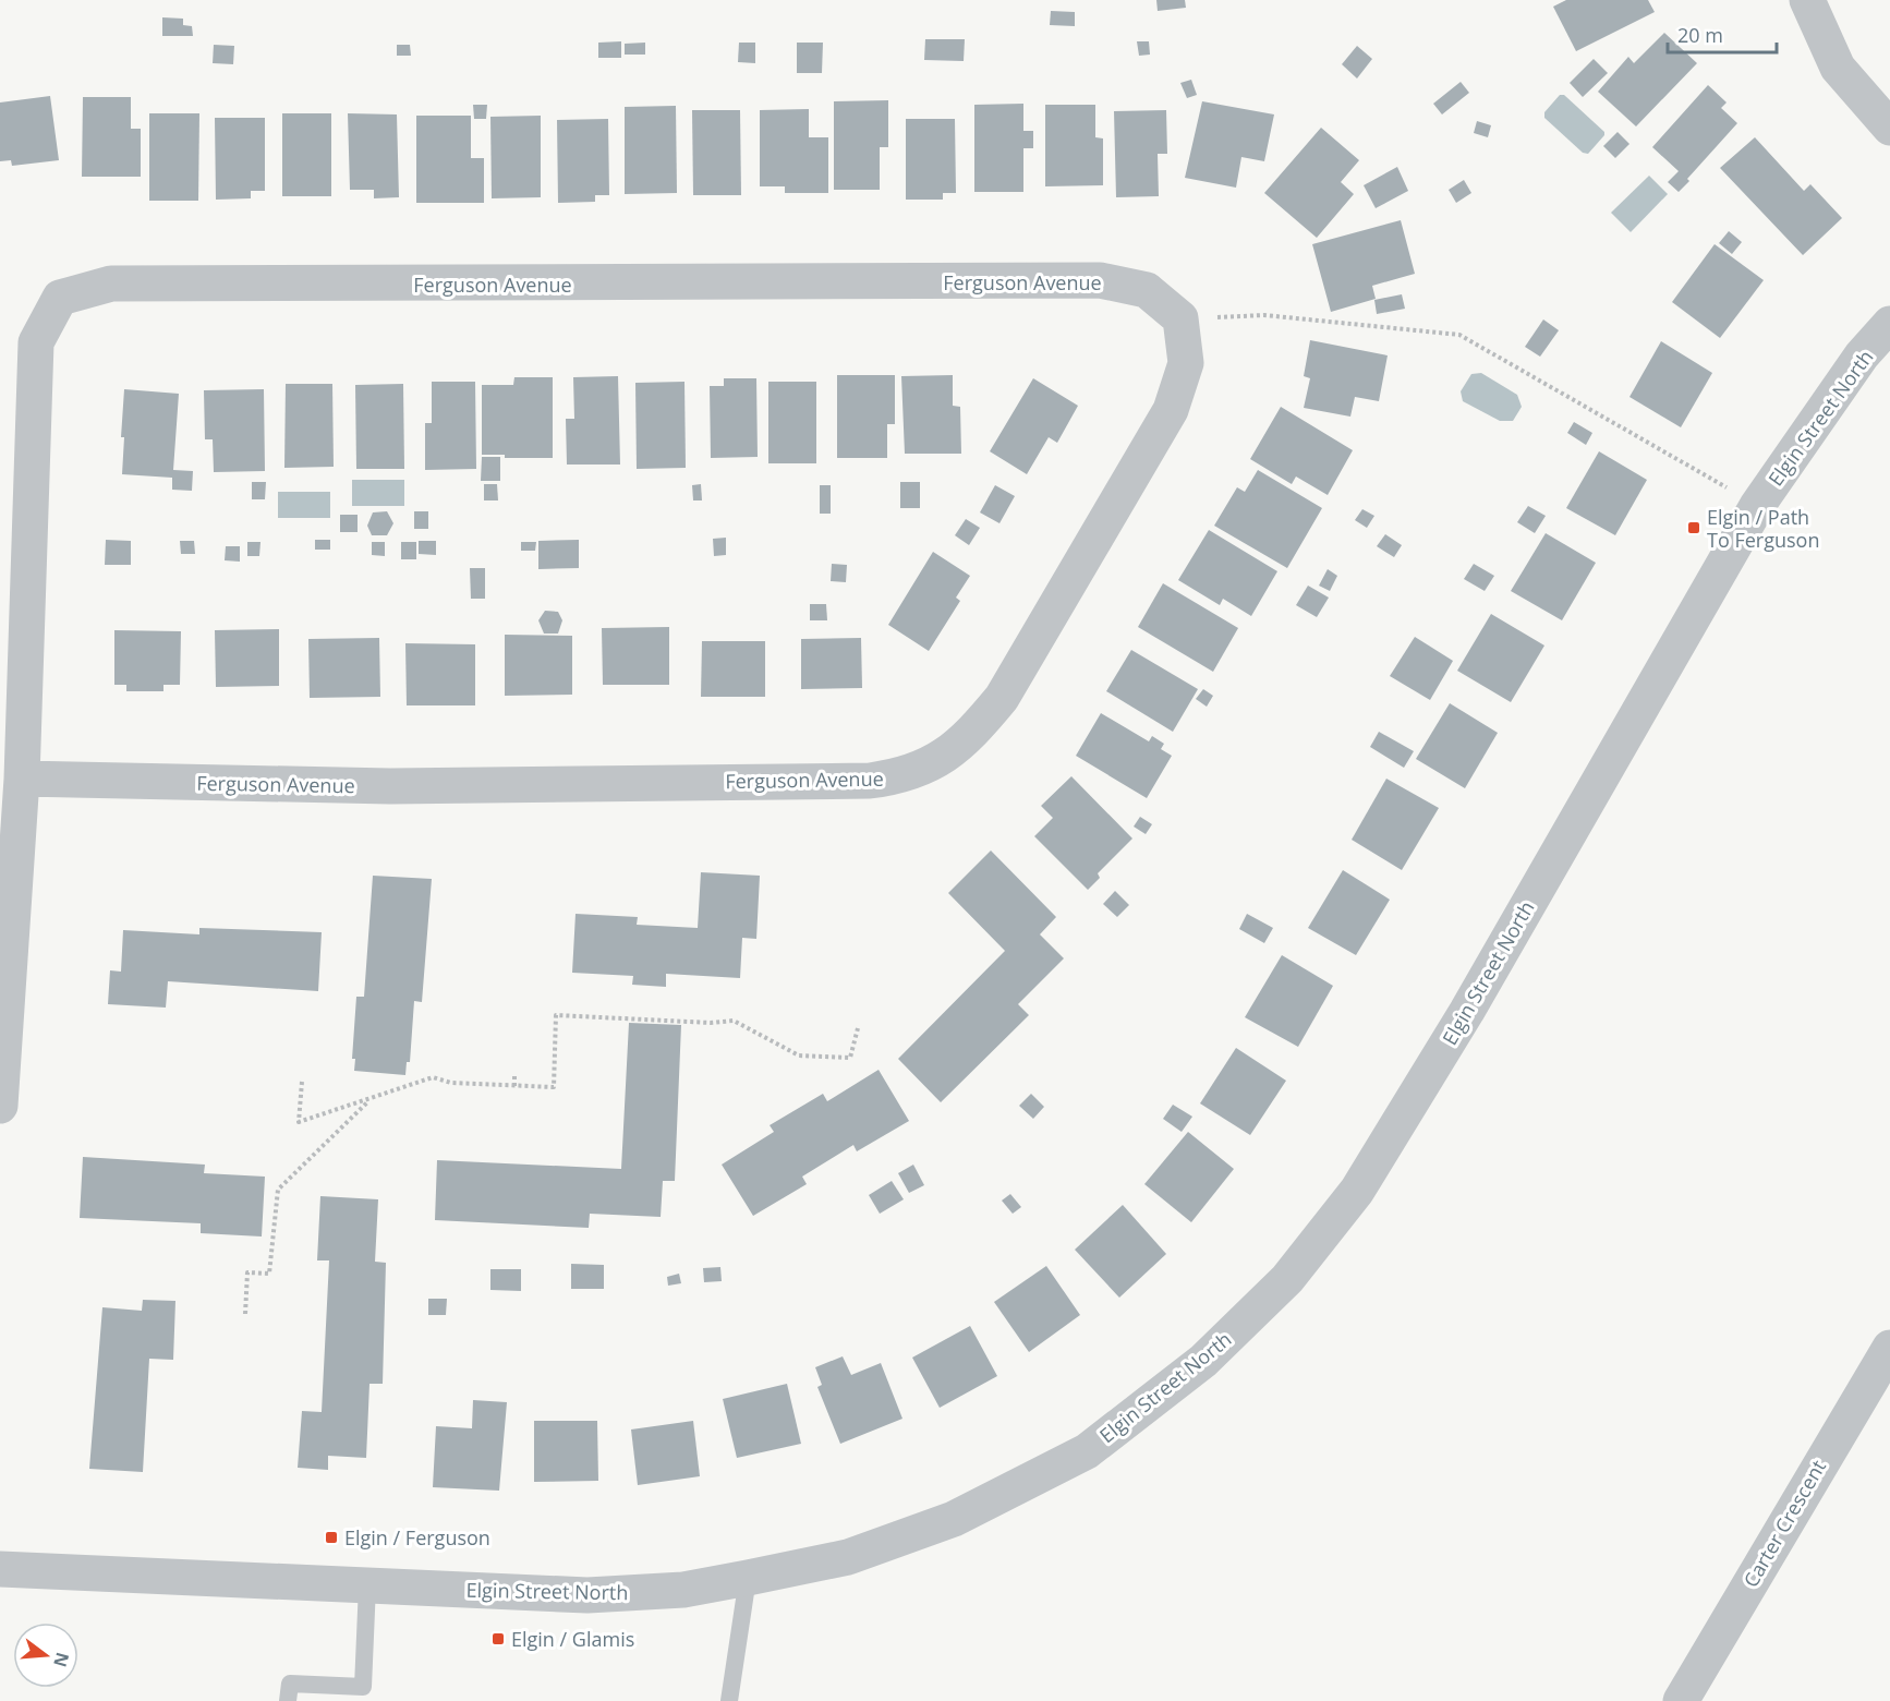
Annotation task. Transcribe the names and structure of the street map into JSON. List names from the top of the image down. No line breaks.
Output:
{"streets":{"street":["Ferguson Avenue","Elgin Street North","Carter Crescent"]},"places":{"transit":["Elgin / Path To Ferguson","Elgin / Ferguson","Elgin / Glamis"]},"scale_bar":"20 m","north":"right"}
